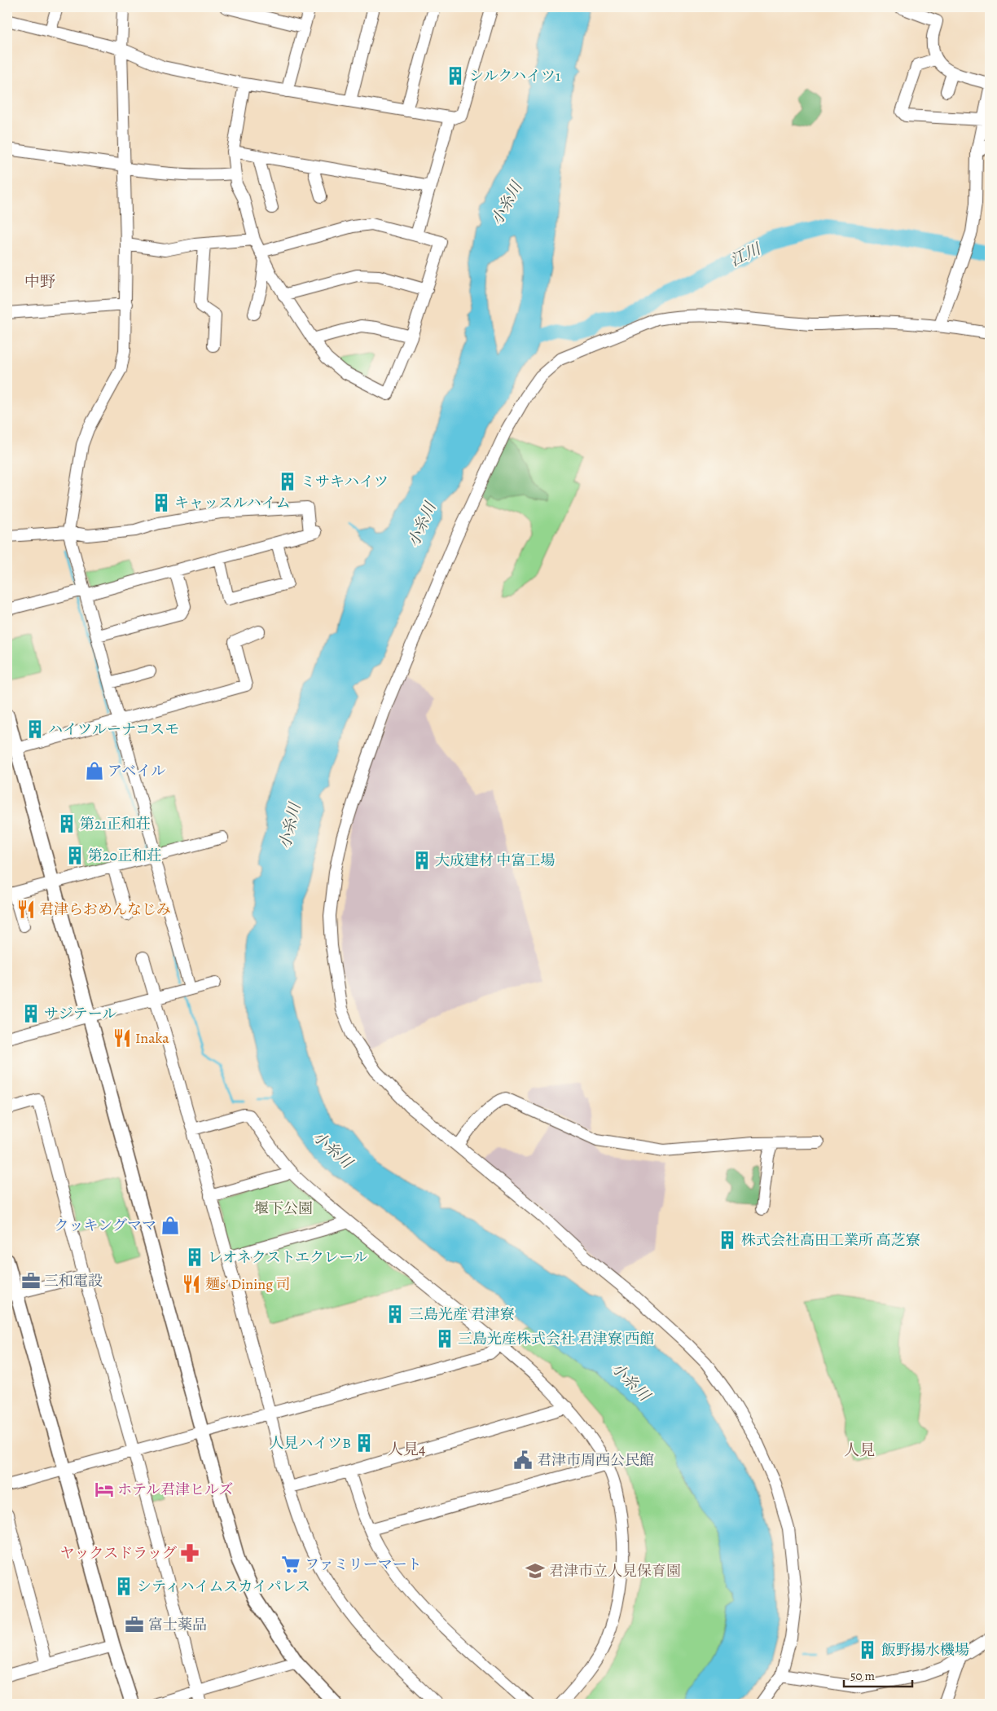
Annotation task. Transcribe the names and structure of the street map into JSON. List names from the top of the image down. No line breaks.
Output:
{"districts":["中野","人見4","人見"],"water":["小糸川","江川"],"parks":["堰下公園"],"places":{"building":["シルクハイツ1","ミサキハイツ","キャッスルハイム","ハイツルーナコスモ","第21正和荘","第20正和荘","大成建材 中富工場","サジテール","株式会社高田工業所 高芝寮","レオネクストエクレール","三島光産 君津寮","三島光産株式会社 君津寮 西館","人見ハイツB","シティハイムスカイパレス","飯野揚水機場"],"shop":["アベイル","クッキングママ"],"restaurant":["君津らおめんなじみ","Inaka","麺s' Dining 司"],"office":["三和電設","富士薬品"],"public building":["君津市周西公民館"],"hotel":["ホテル君津ヒルズ"],"pharmacy":["ヤックスドラッグ"],"supermarket":["ファミリーマート"],"school or university":["君津市立人見保育園"]},"scale_bar":"50 m"}
